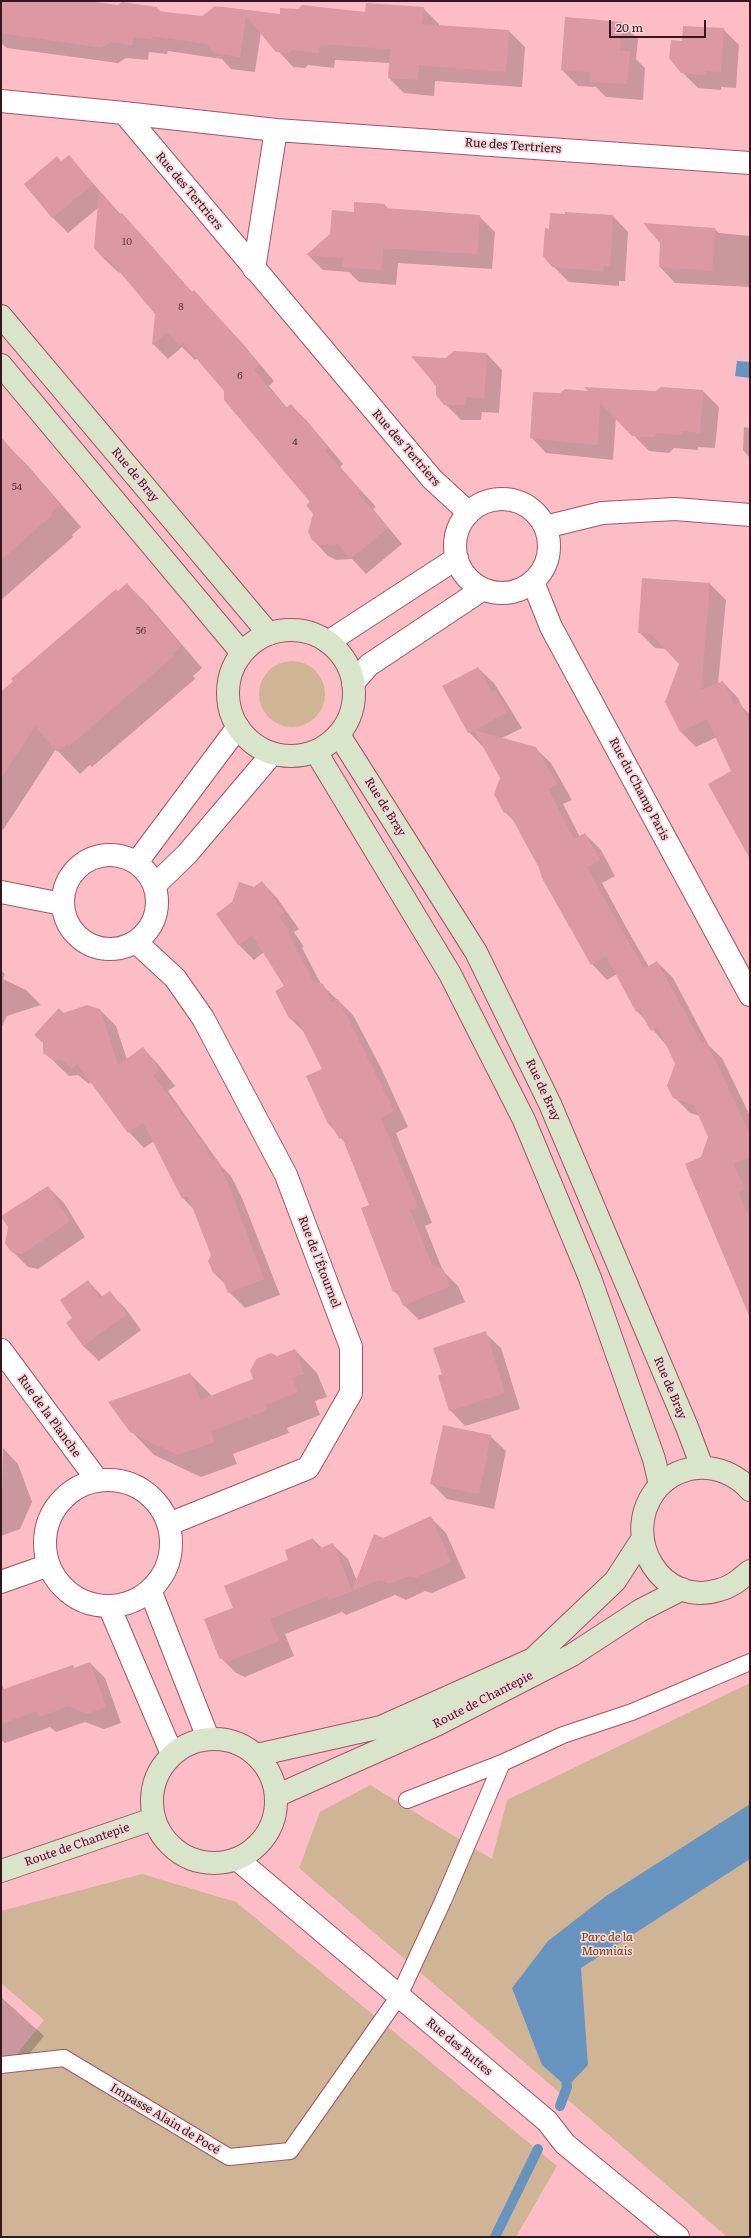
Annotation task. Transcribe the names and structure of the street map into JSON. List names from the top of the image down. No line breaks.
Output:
{"streets":{"street":["Rue des Tertriers","Rue de Bray","Rue du Champ Paris","Rue de l'Étournel","Rue de la Planche","Route de Chantepie","Rue des Buttes"],"lane":["Impasse Alain de Pocé"]},"crossings":[["Rue des Tertriers","Rue du Champ Paris"],["Rue de l'Étournel","Rue de la Planche"],["Route de Chantepie","Rue des Buttes"],["Rue des Buttes","Impasse Alain de Pocé"]],"parks":["Parc de la Monniais"],"house_numbers":["10","8","6","4","54","56"],"scale_bar":"20 m"}
